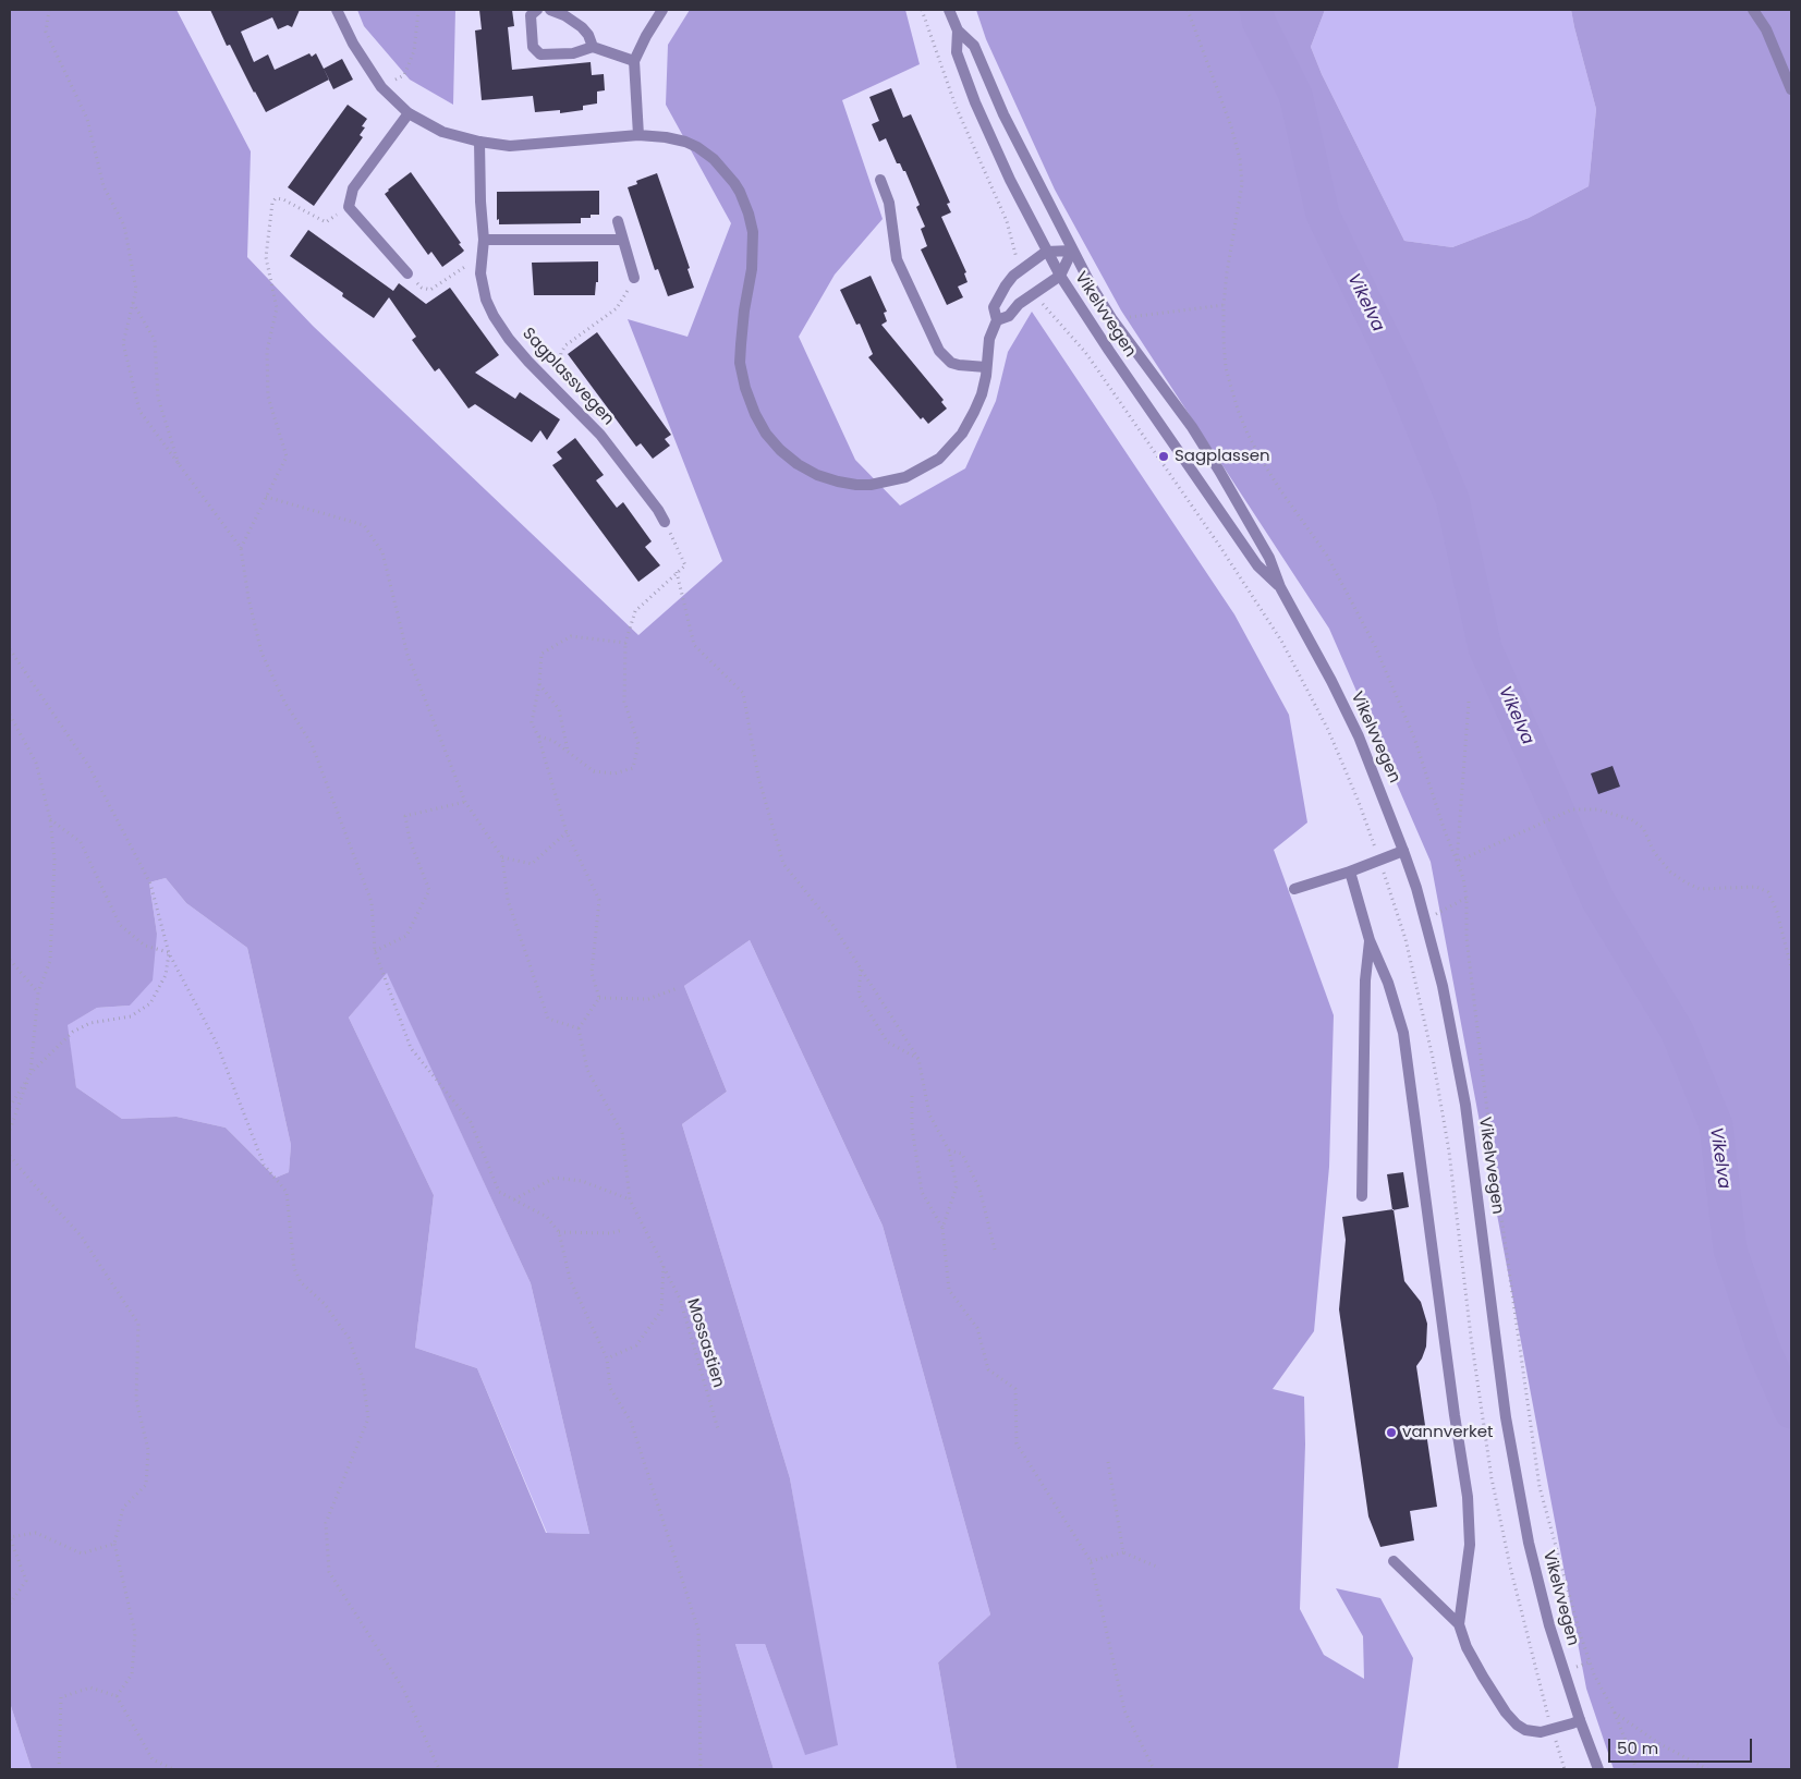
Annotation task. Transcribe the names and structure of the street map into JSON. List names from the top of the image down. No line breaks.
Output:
{"streets":{"street":["Vikelvvegen","Sagplassvegen"],"path":["Mossastien"]},"water":["Vikelva"],"places":["Sagplassen","vannverket"],"scale_bar":"50 m"}
